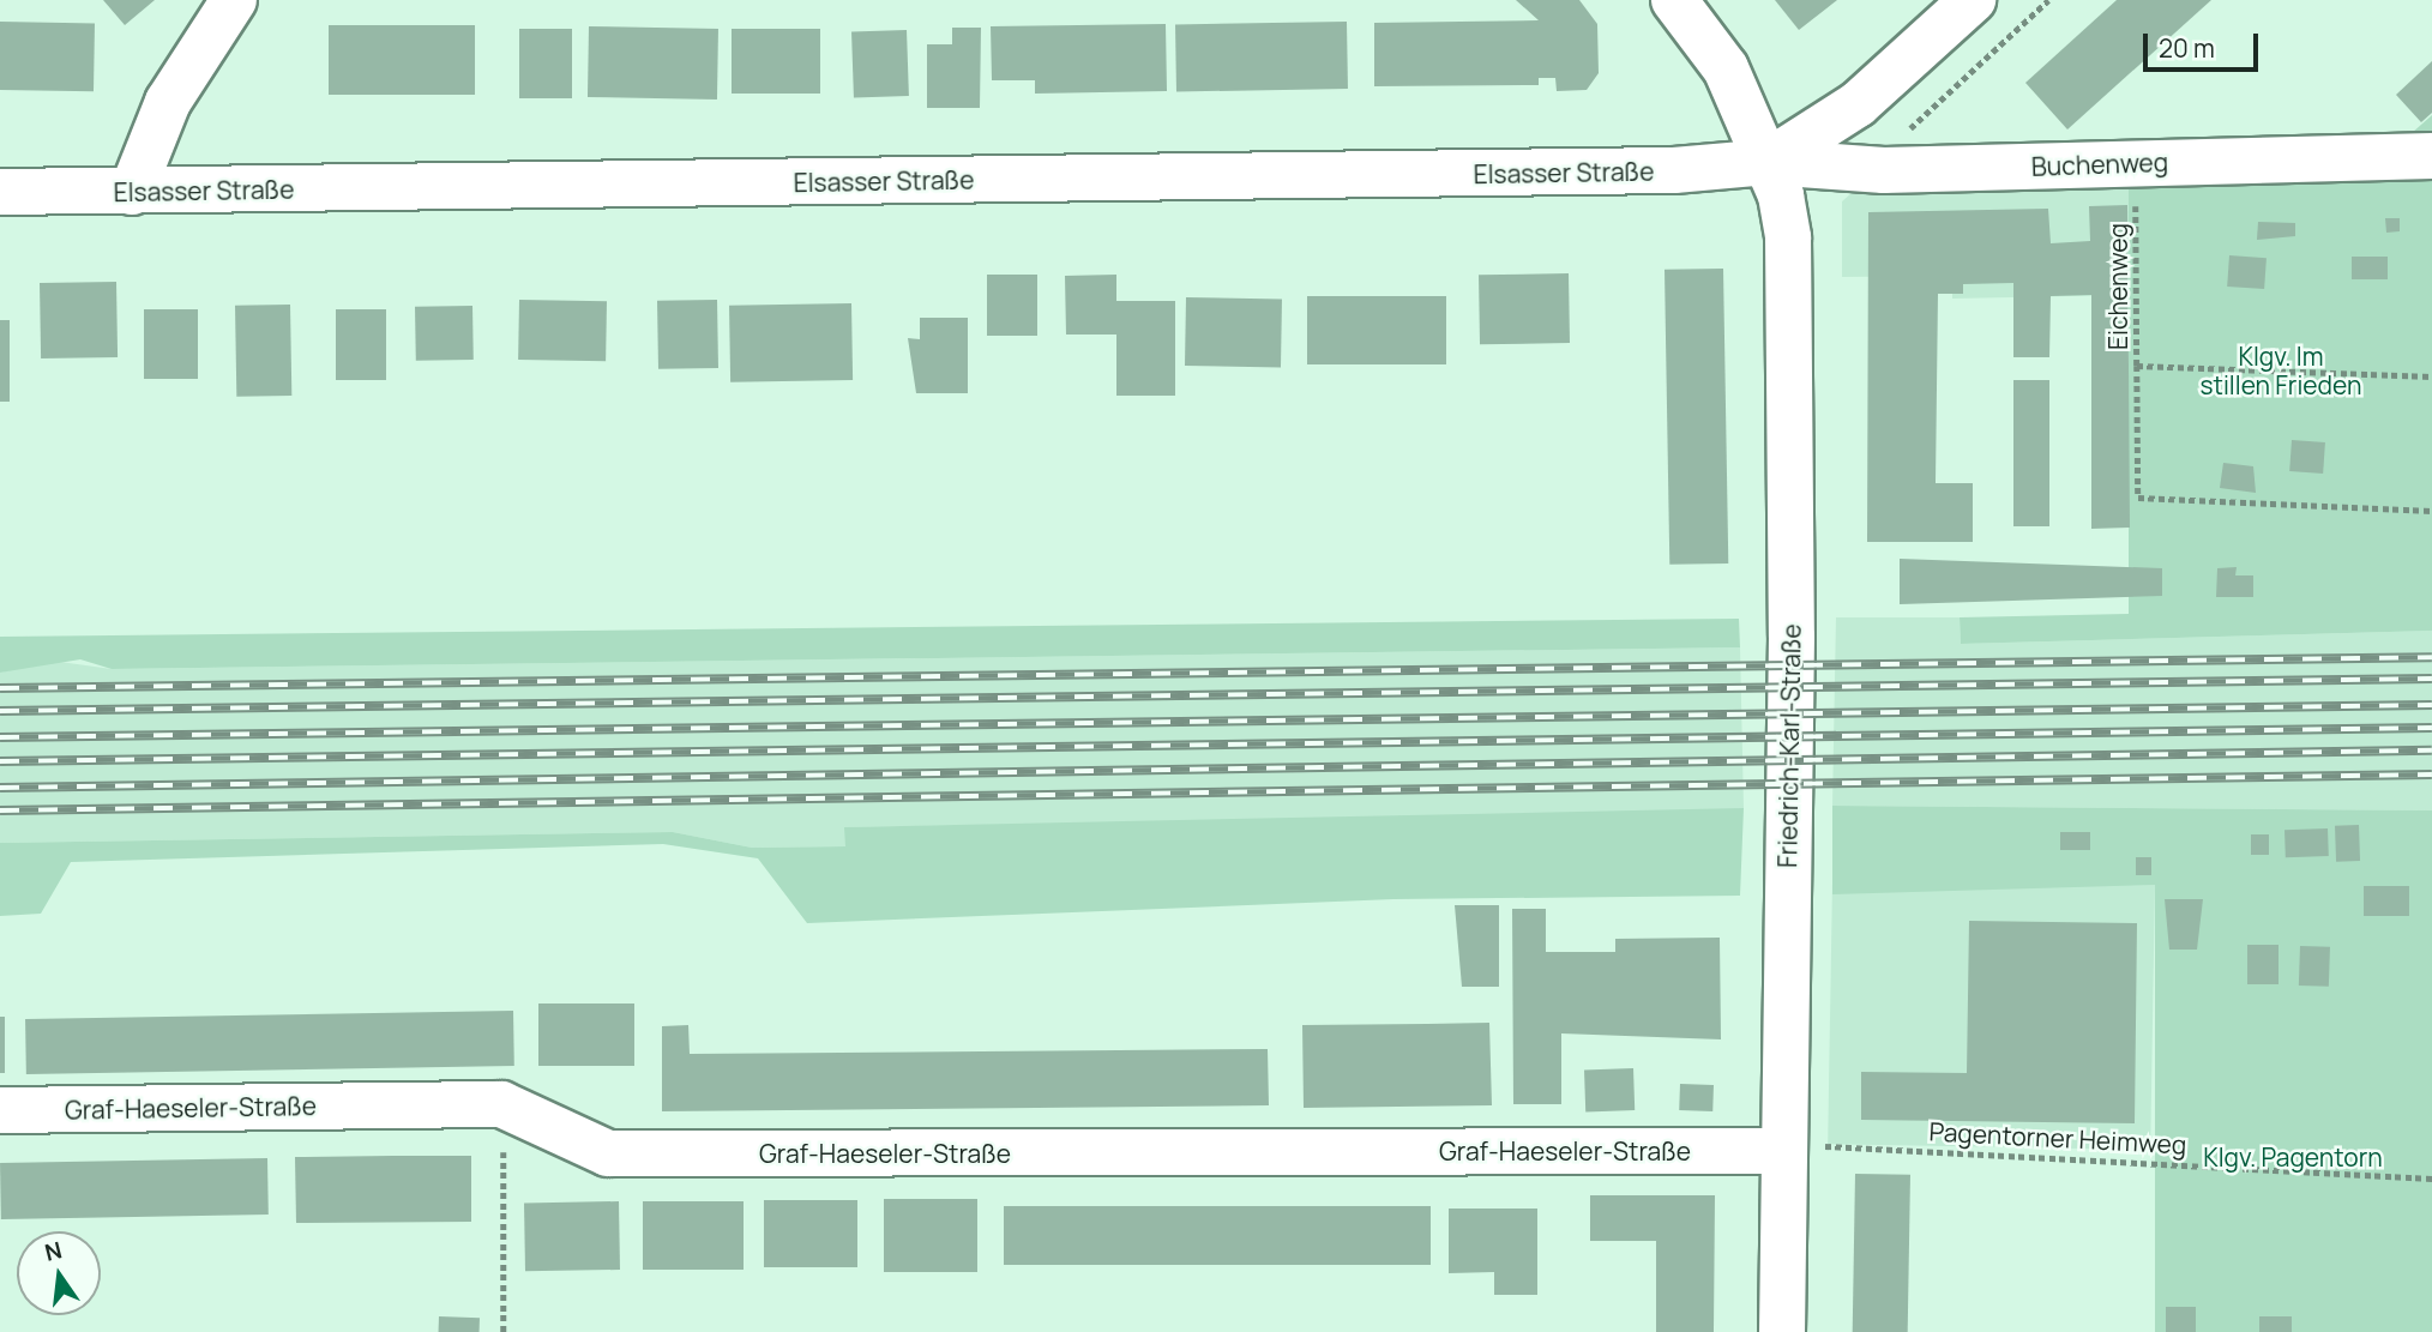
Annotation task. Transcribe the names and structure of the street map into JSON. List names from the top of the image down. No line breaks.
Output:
{"streets":{"street":["Buchenweg","Elsasser Straße","Friedrich-Karl-Straße","Graf-Haeseler-Straße"],"path":["Eichenweg","Pagentorner Heimweg"]},"crossings":[["Buchenweg","Elsasser Straße"],["Buchenweg","Eichenweg"],["Buchenweg","Friedrich-Karl-Straße"],["Elsasser Straße","Friedrich-Karl-Straße"],["Friedrich-Karl-Straße","Graf-Haeseler-Straße"],["Friedrich-Karl-Straße","Pagentorner Heimweg"],["Graf-Haeseler-Straße","Pagentorner Heimweg"]],"parks":["Klgv. Im stillen Frieden","Klgv. Pagentorn"],"scale_bar":"20 m","north":"top"}
